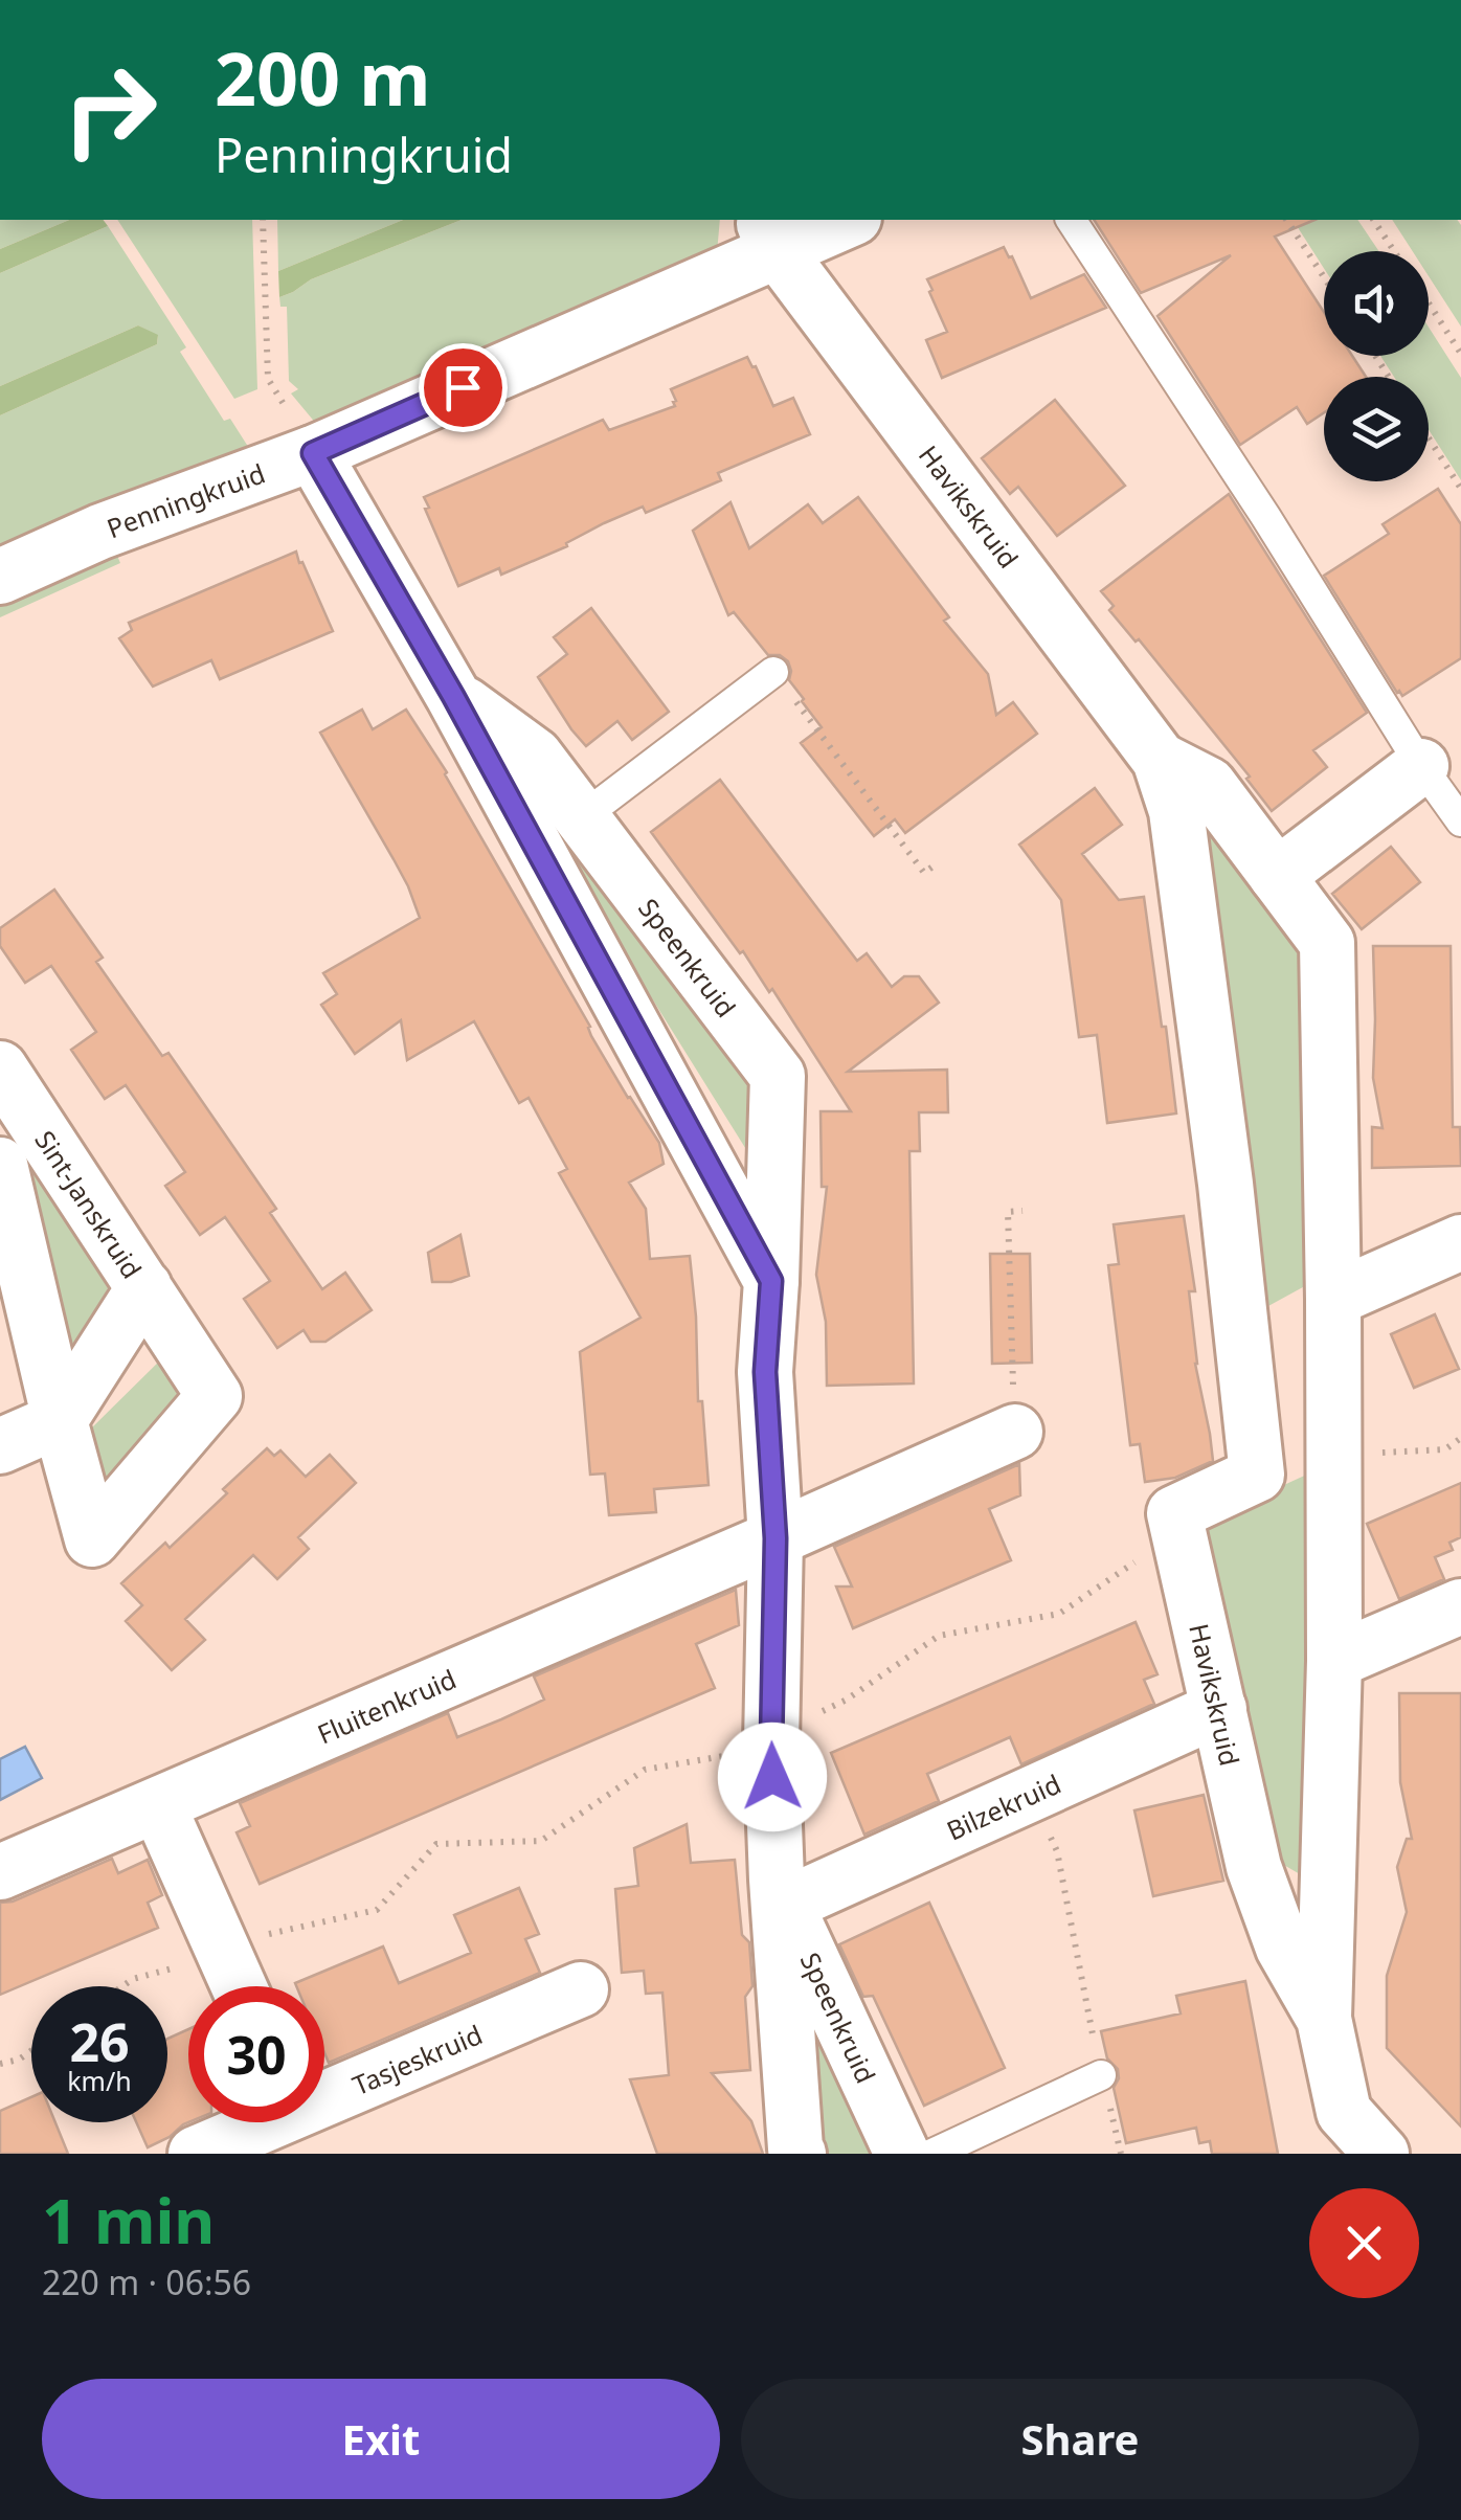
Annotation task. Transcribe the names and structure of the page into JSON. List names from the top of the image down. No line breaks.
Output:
{"streets":{"street":["Penningkruid","Havikskruid","Speenkruid","Sint-Janskruid","Fluitenkruid","Bilzekruid","Tasjeskruid"]},"crossings":[["Penningkruid","Havikskruid"],["Penningkruid","Speenkruid"],["Havikskruid","Bilzekruid"],["Speenkruid","Fluitenkruid"],["Speenkruid","Bilzekruid"]],"page":{"turn":["200 m","Penningkruid"],"speed":"26 km/h","limit":"30","heading":["1 min","220 m · 06:56"],"buttons":["Exit","Share"]}}
